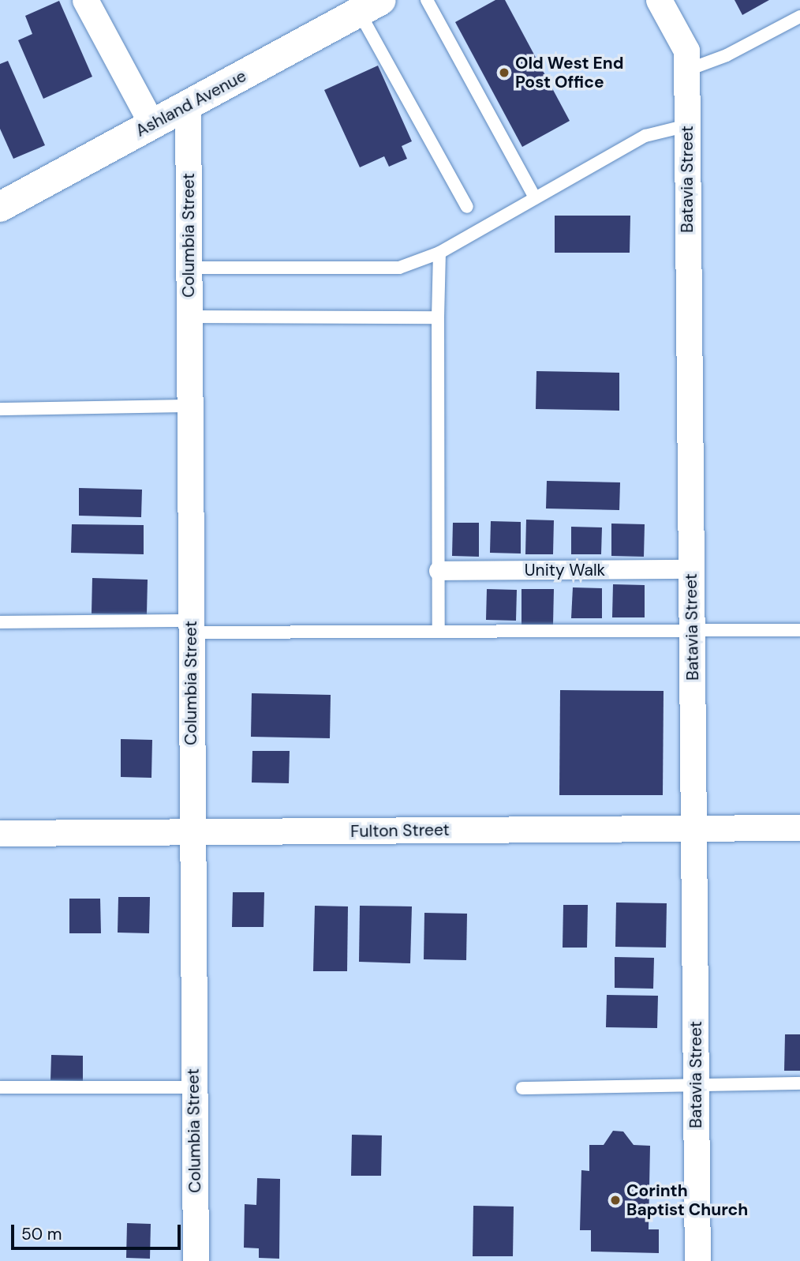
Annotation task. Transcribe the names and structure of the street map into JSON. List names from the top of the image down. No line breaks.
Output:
{"streets":{"street":["Ashland Avenue","Batavia Street","Columbia Street","Unity Walk","Fulton Street"]},"crossings":[["Ashland Avenue","Columbia Street"],["Batavia Street","Unity Walk"],["Batavia Street","Fulton Street"],["Columbia Street","Fulton Street"]],"places":["Old West End Post Office","Corinth Baptist Church"],"scale_bar":"50 m"}
